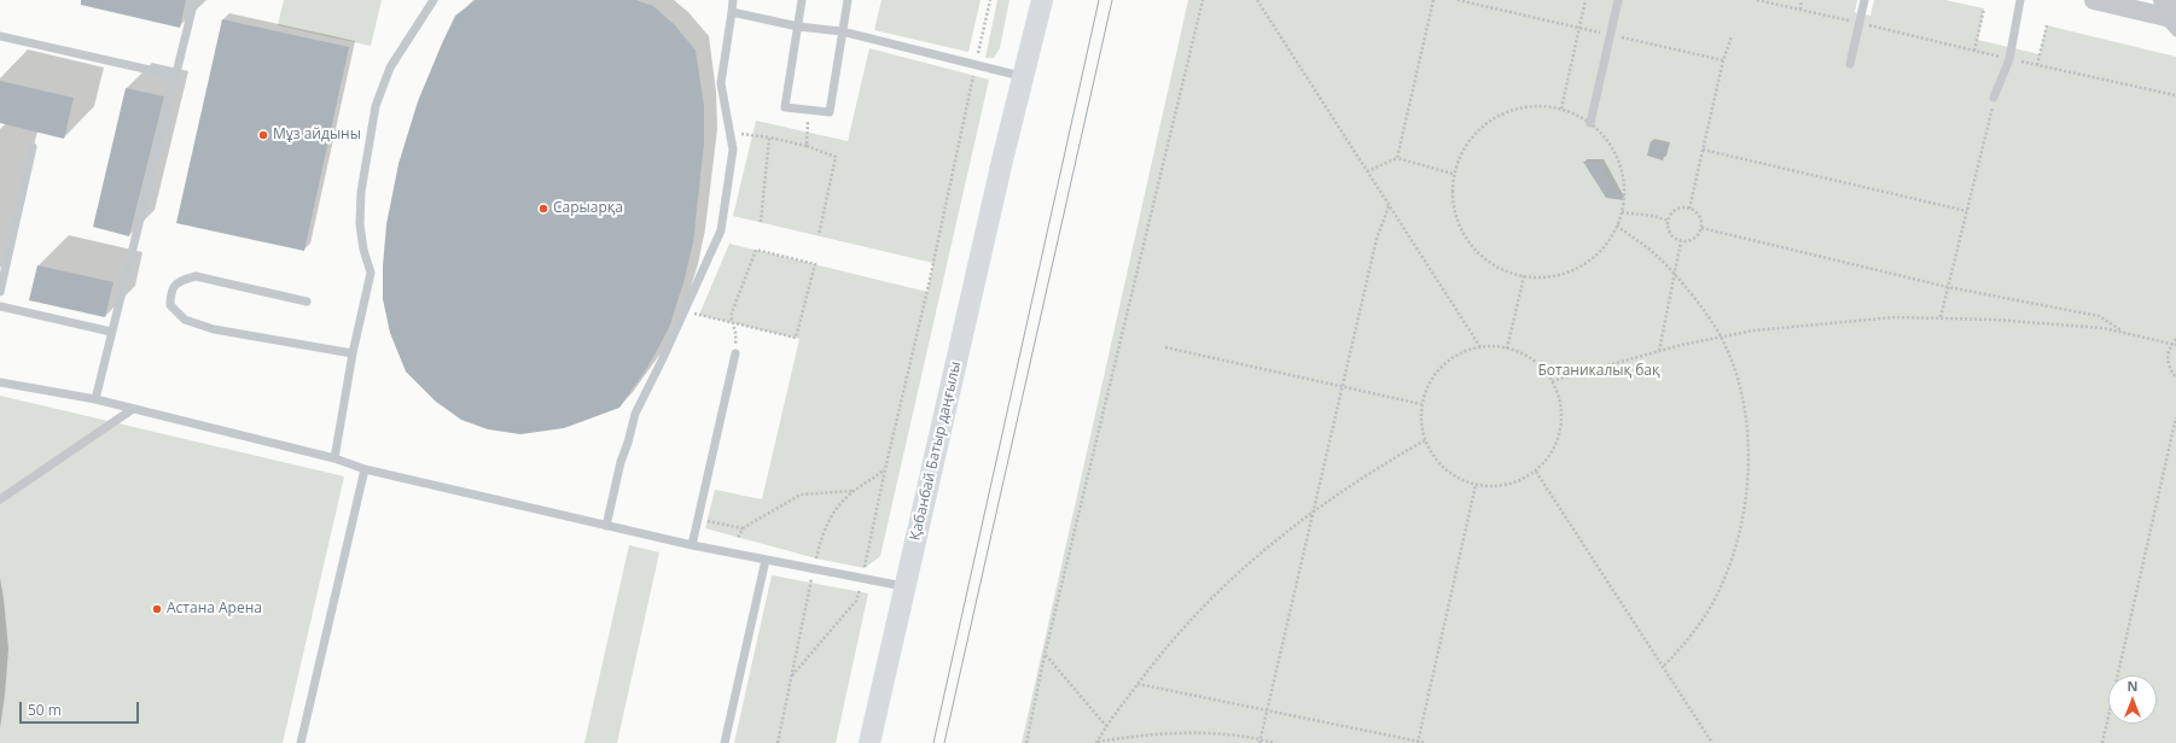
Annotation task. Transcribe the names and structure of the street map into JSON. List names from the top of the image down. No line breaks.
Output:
{"streets":{"main road":["Қабанбай Батыр даңғылы"]},"parks":["Ботаникалық бақ"],"places":["Мұз айдыны","Сарыарқа","Астана Арена"],"scale_bar":"50 m","north":"top"}
